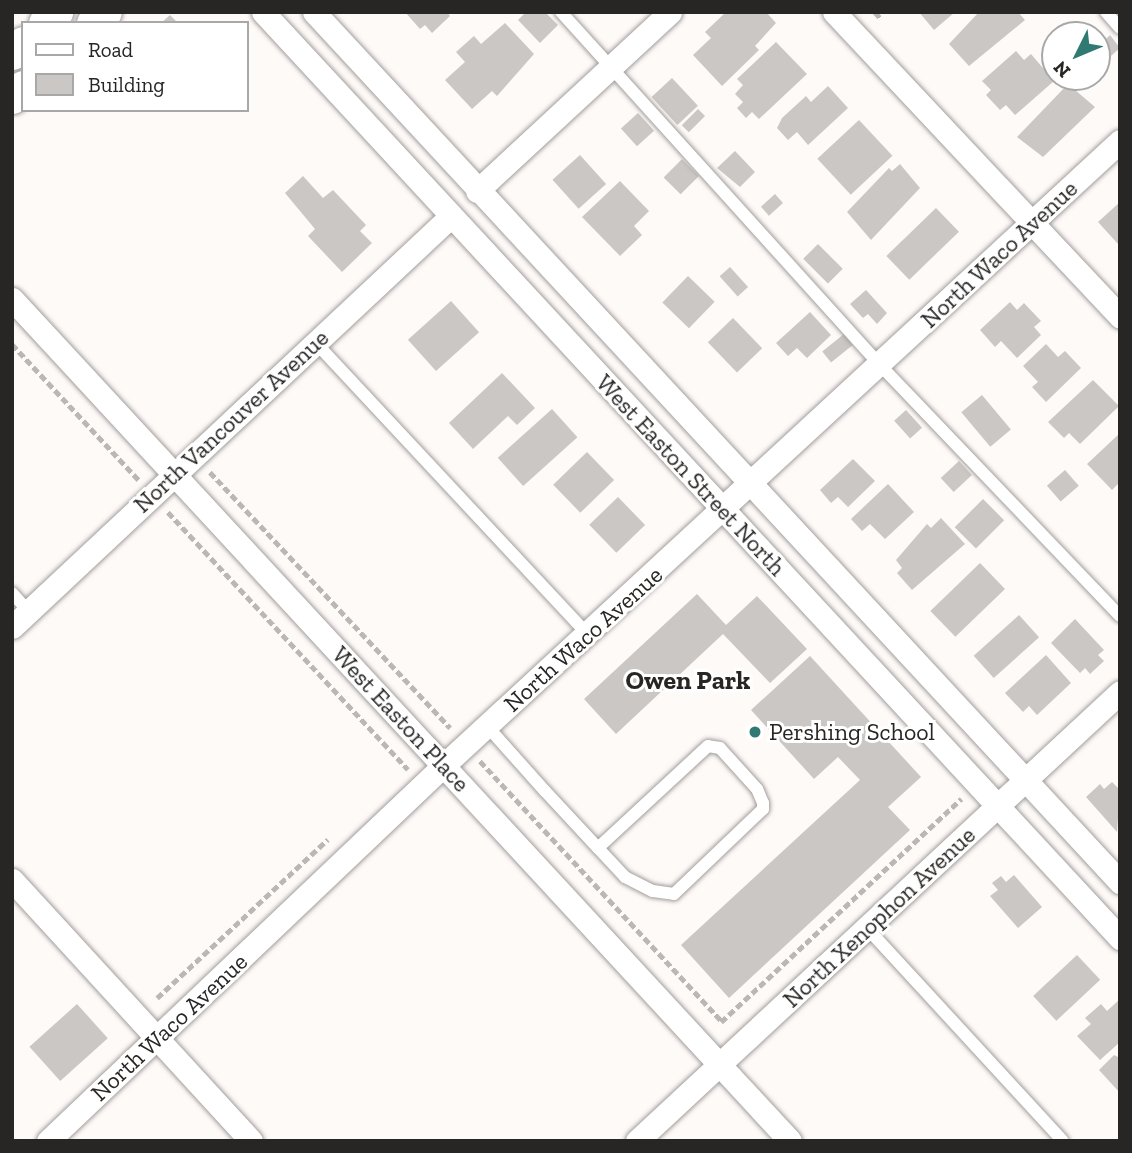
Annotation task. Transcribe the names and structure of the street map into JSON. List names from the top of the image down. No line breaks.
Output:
{"streets":{"street":["North Waco Avenue","North Vancouver Avenue","West Easton Street North","West Easton Place","North Xenophon Avenue"]},"crossings":[["North Waco Avenue","West Easton Street North"],["North Waco Avenue","West Easton Place"],["North Vancouver Avenue","West Easton Street North"],["North Vancouver Avenue","West Easton Place"],["West Easton Street North","North Xenophon Avenue"],["West Easton Place","North Xenophon Avenue"]],"districts":["Owen Park"],"places":["Pershing School"],"legend":["Road","Building"],"north":"bottom left"}
